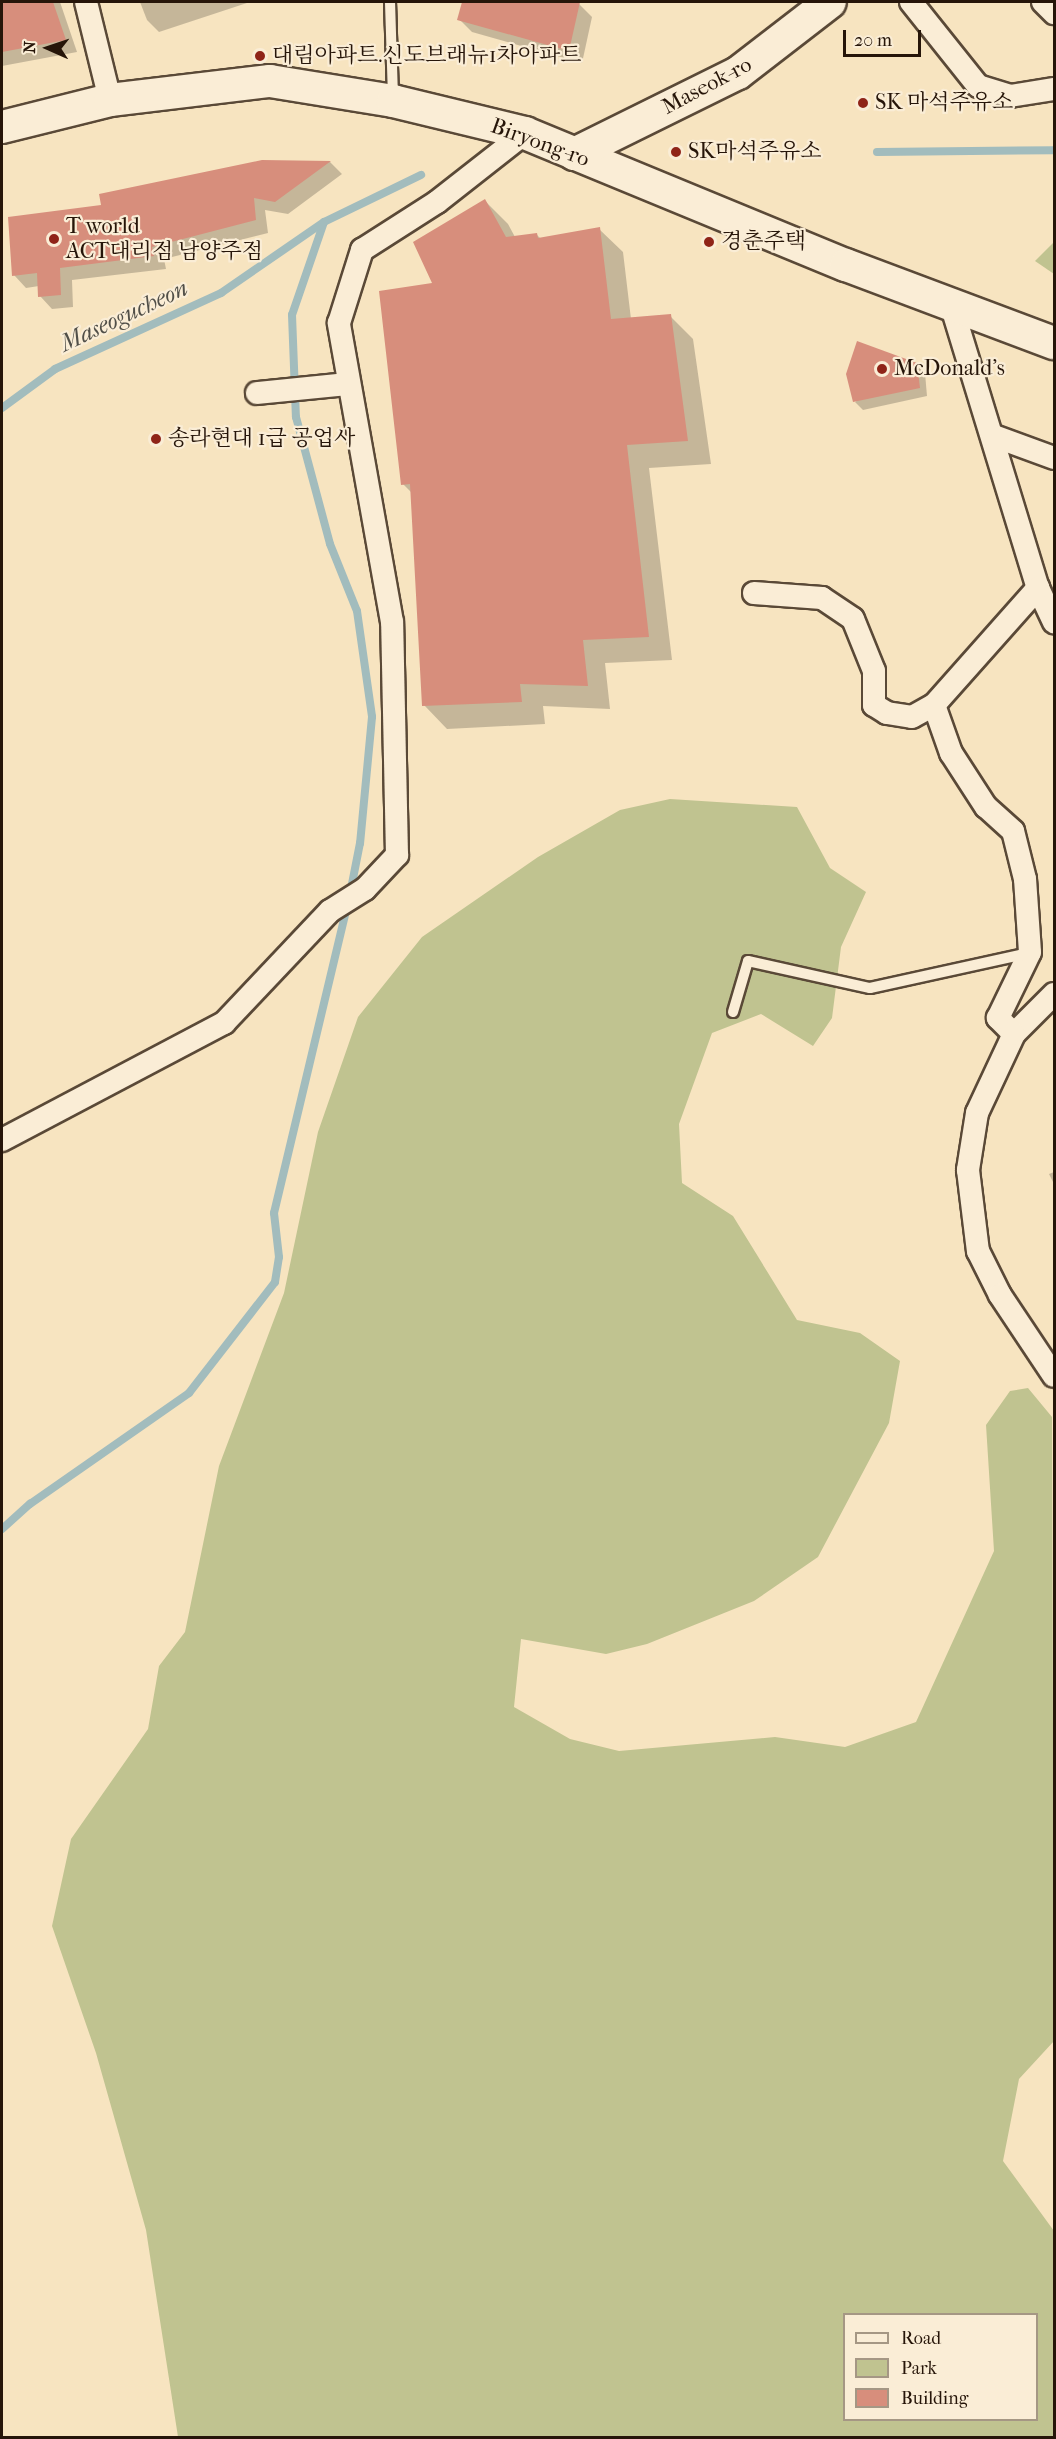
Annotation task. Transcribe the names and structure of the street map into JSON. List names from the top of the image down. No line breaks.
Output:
{"streets":{"main road":["Maseok-ro","Biryong-ro"]},"crossings":[["Maseok-ro","Biryong-ro"]],"water":["Maseogucheon"],"places":["대림아파트.신도브래뉴1차아파트","SK 마석주유소","SK마석주유소","T world ACT대리점 남양주점","경춘주택","McDonald's","송라현대 1급 공업사"],"legend":["Road","Park","Building"],"scale_bar":"20 m","north":"left"}
